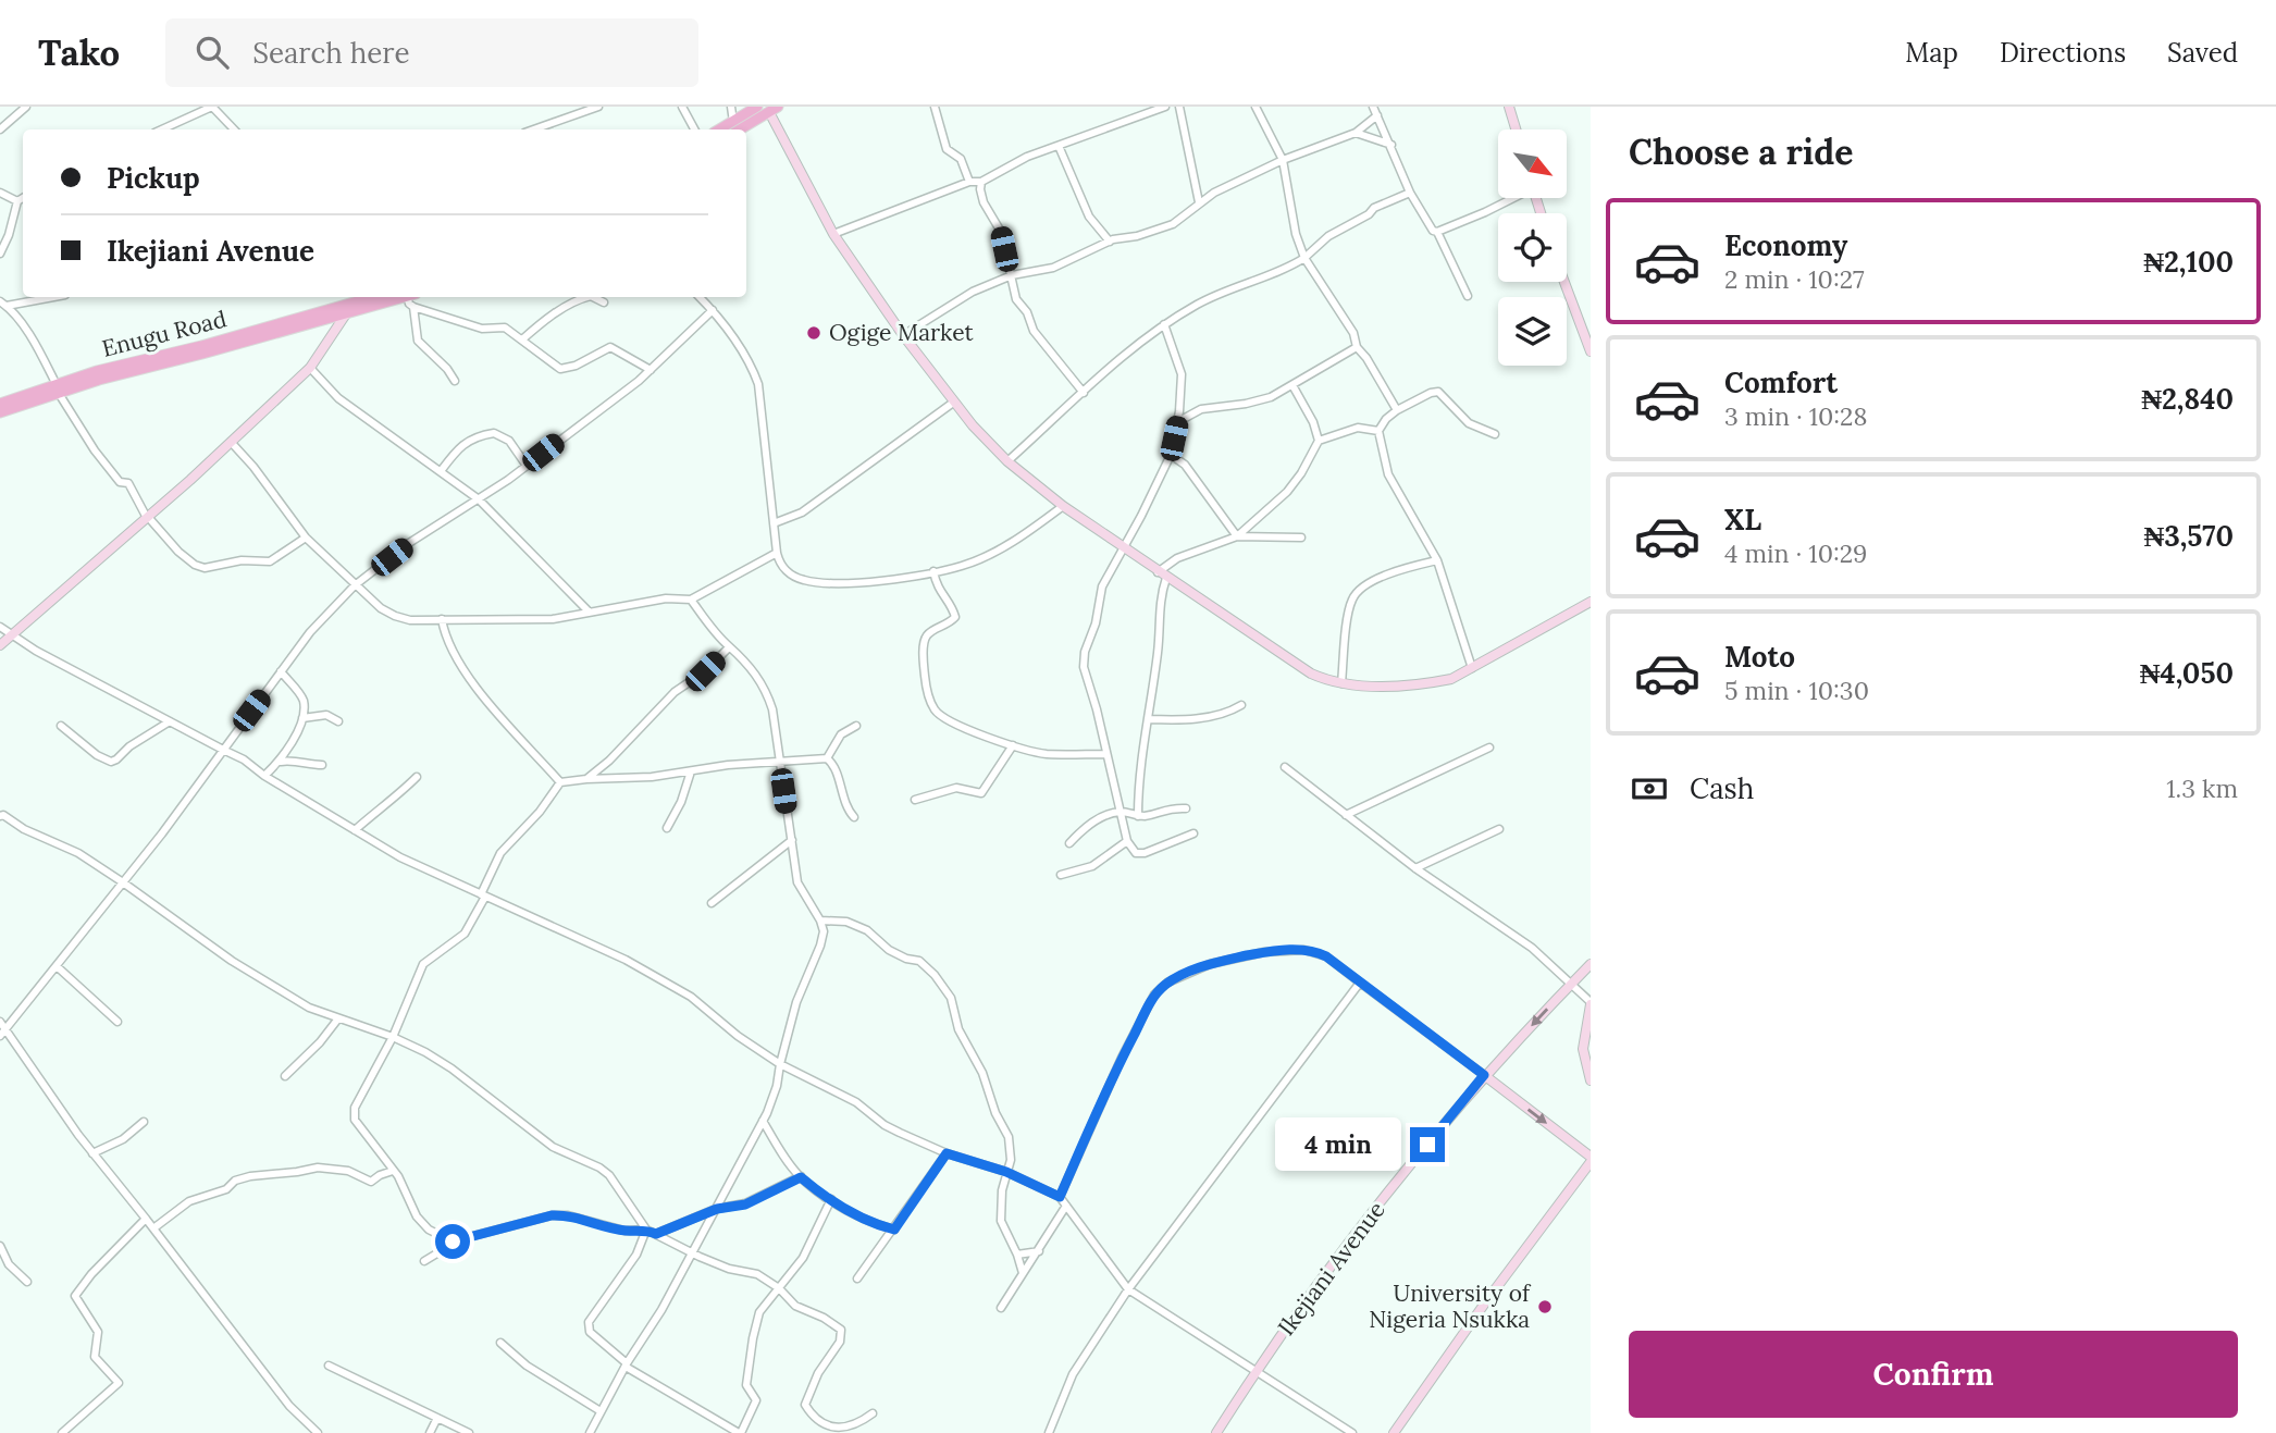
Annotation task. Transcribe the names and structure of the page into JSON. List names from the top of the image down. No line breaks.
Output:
{"streets":{"main road":["Enugu Road"],"street":["Ikejiani Avenue"]},"places":["Ogige Market","University of Nigeria Nsukka"],"north":"bottom right","page":{"header":"Tako","search":"Search here","nav":["Map","Directions","Saved"],"heading":"Choose a ride","banner":["Pickup","Ikejiani Avenue"],"list":[{"name":"Economy","note":"2 min · 10:27","value":"₦2,100"},{"name":"Comfort","note":"3 min · 10:28","value":"₦2,840"},{"name":"XL","note":"4 min · 10:29","value":"₦3,570"},{"name":"Moto","note":"5 min · 10:30","value":"₦4,050"}],"pay":["Cash","1.3 km"],"bubble":"4 min","buttons":"Confirm"}}
